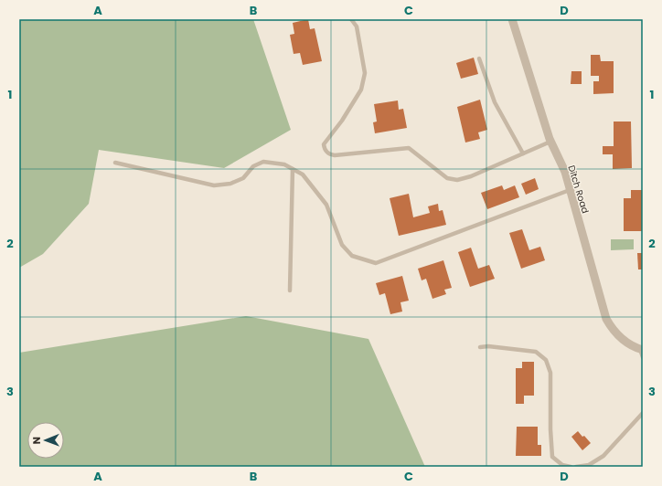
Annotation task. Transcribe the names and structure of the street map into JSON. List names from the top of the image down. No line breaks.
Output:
{"streets":{"street":["Ditch Road"]},"north":"left","grid":{"columns":["A","B","C","D"],"rows":["1","2","3"]}}
